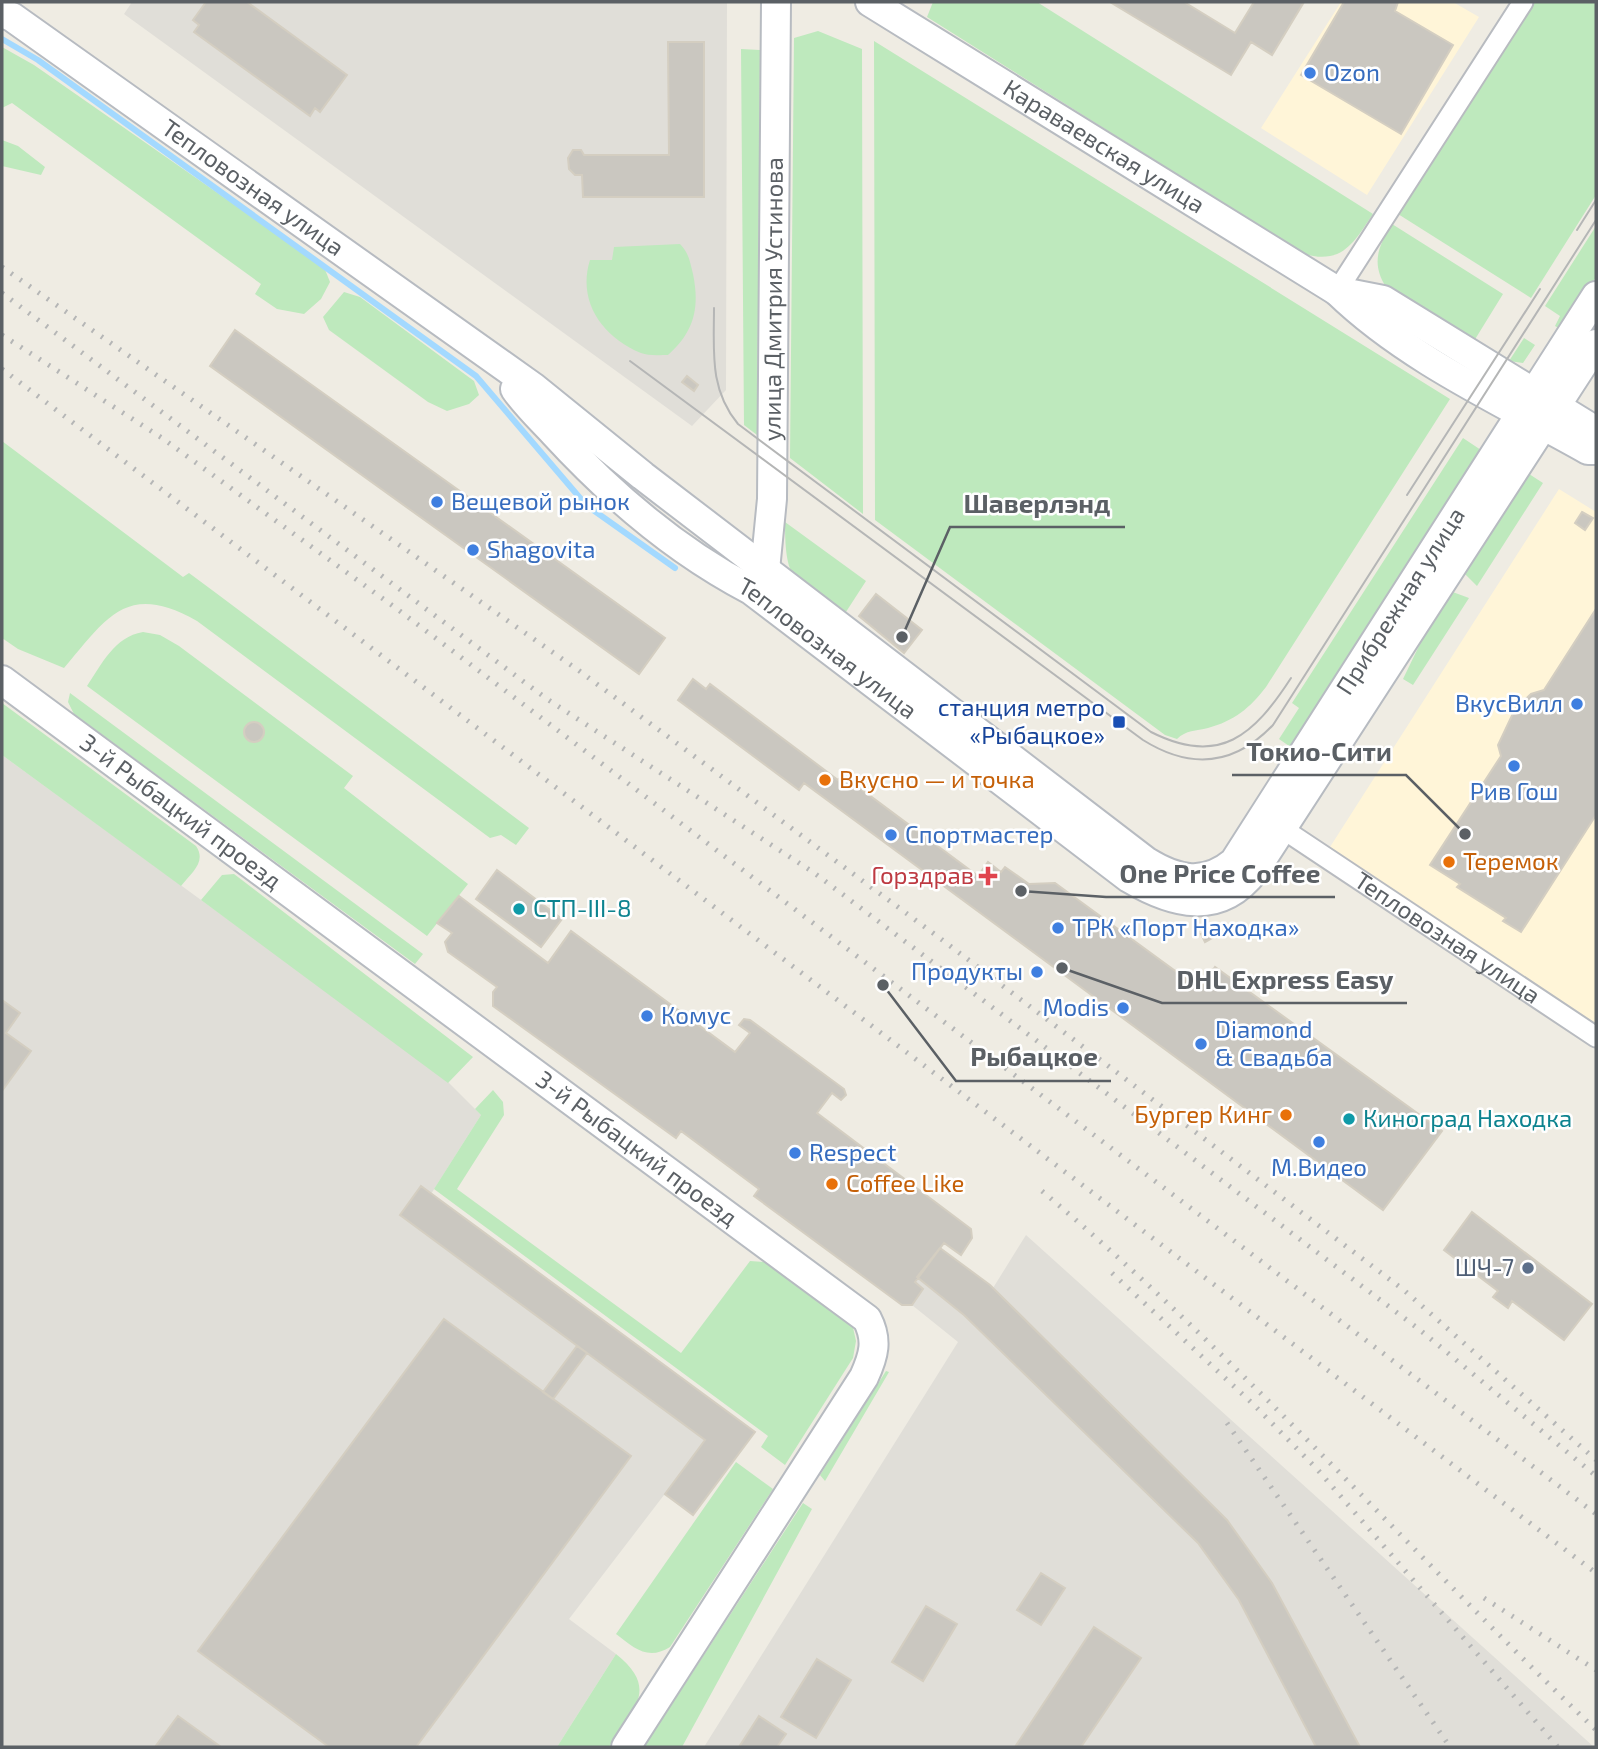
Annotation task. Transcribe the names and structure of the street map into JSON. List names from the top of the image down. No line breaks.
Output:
{"streets":{"street":["Караваевская улица","Тепловозная улица","улица Дмитрия Устинова","Прибрежная улица","3-й Рыбацкий проезд"]},"crossings":[["Караваевская улица","Прибрежная улица"],["Тепловозная улица","улица Дмитрия Устинова"],["Тепловозная улица","Прибрежная улица"]],"places":{"other":["Ozon","Вещевой рынок","Shagovita","Шаверлэнд","ВкусВилл","Рив Гош","Вкусно — и точка","Токио-Сити","Спортмастер","Теремок","One Price Coffee","СТП-III-8","ТРК «Порт Находка»","DHL Express Easy","Продукты","Рыбацкое","Modis","Комус","Diamond & Свадьба","Бургер Кинг","Киноград Находка","М.Видео","Respect","Coffee Like","ШЧ-7"],"transit":["станция метро «Рыбацкое»"],"health":["Горздрав"]}}
